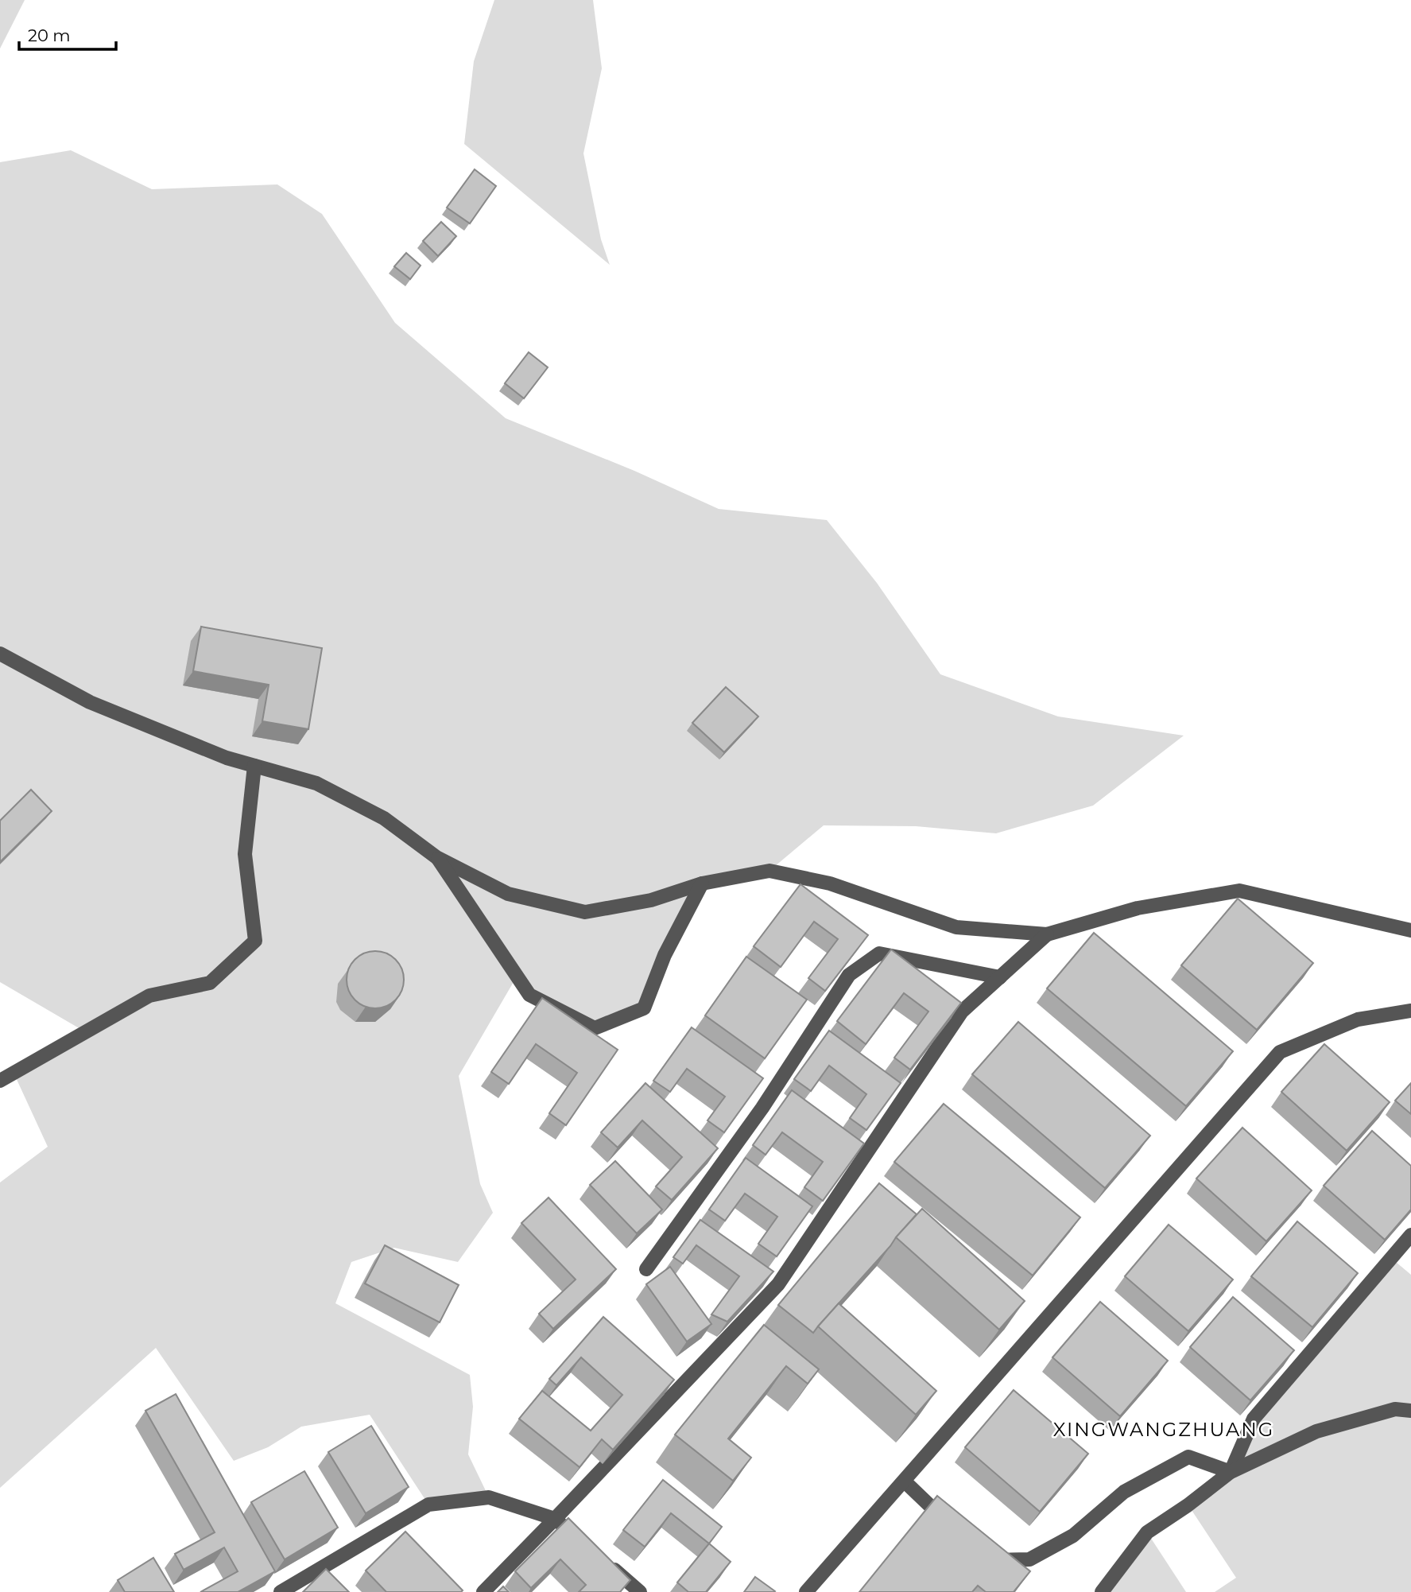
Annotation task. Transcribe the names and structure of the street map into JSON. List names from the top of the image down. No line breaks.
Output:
{"districts":["XINGWANGZHUANG"],"scale_bar":"20 m"}
